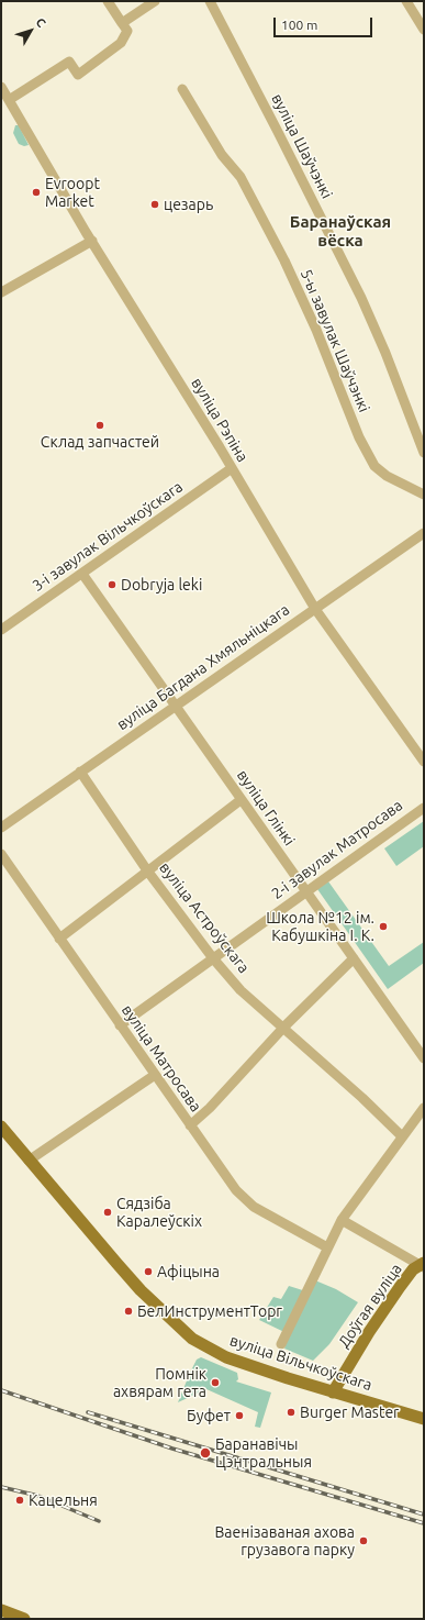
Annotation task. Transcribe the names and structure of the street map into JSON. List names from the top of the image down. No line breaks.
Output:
{"streets":{"main road":["Доўгая вуліца","вуліца Вільчкоўскага"],"street":["вуліца Шаўчэнкі","5-ы завулак Шаўчэнкі","вуліца Рэпіна","3-і завулак Вільчкоўскага","вуліца Багдана Хмяльніцкага","вуліца Глінкі","2-і завулак Матросава","вуліца Астроўскага","вуліца Матросава"]},"crossings":[["вуліца Рэпіна","3-і завулак Вільчкоўскага"],["вуліца Рэпіна","вуліца Багдана Хмяльніцкага"],["3-і завулак Вільчкоўскага","вуліца Глінкі"],["вуліца Багдана Хмяльніцкага","вуліца Глінкі"],["вуліца Багдана Хмяльніцкага","вуліца Астроўскага"],["вуліца Глінкі","2-і завулак Матросава"],["2-і завулак Матросава","вуліца Астроўскага"],["2-і завулак Матросава","вуліца Матросава"],["Доўгая вуліца","вуліца Вільчкоўскага"]],"districts":["Баранаўская вёска"],"places":["Evroopt Market","цезарь","Склад запчастей","Dobryja leki","Школа №12 ім. Кабушкіна І. К.","Сядзіба Каралеўскіх","Афіцына","БелИнструментТорг","Помнік ахвярам гета","Burger Master","Буфет","Баранавічы Цэнтральныя","Кацельня","Ваенізаваная ахова грузавога парку"],"scale_bar":"100 m","north":"top right"}
